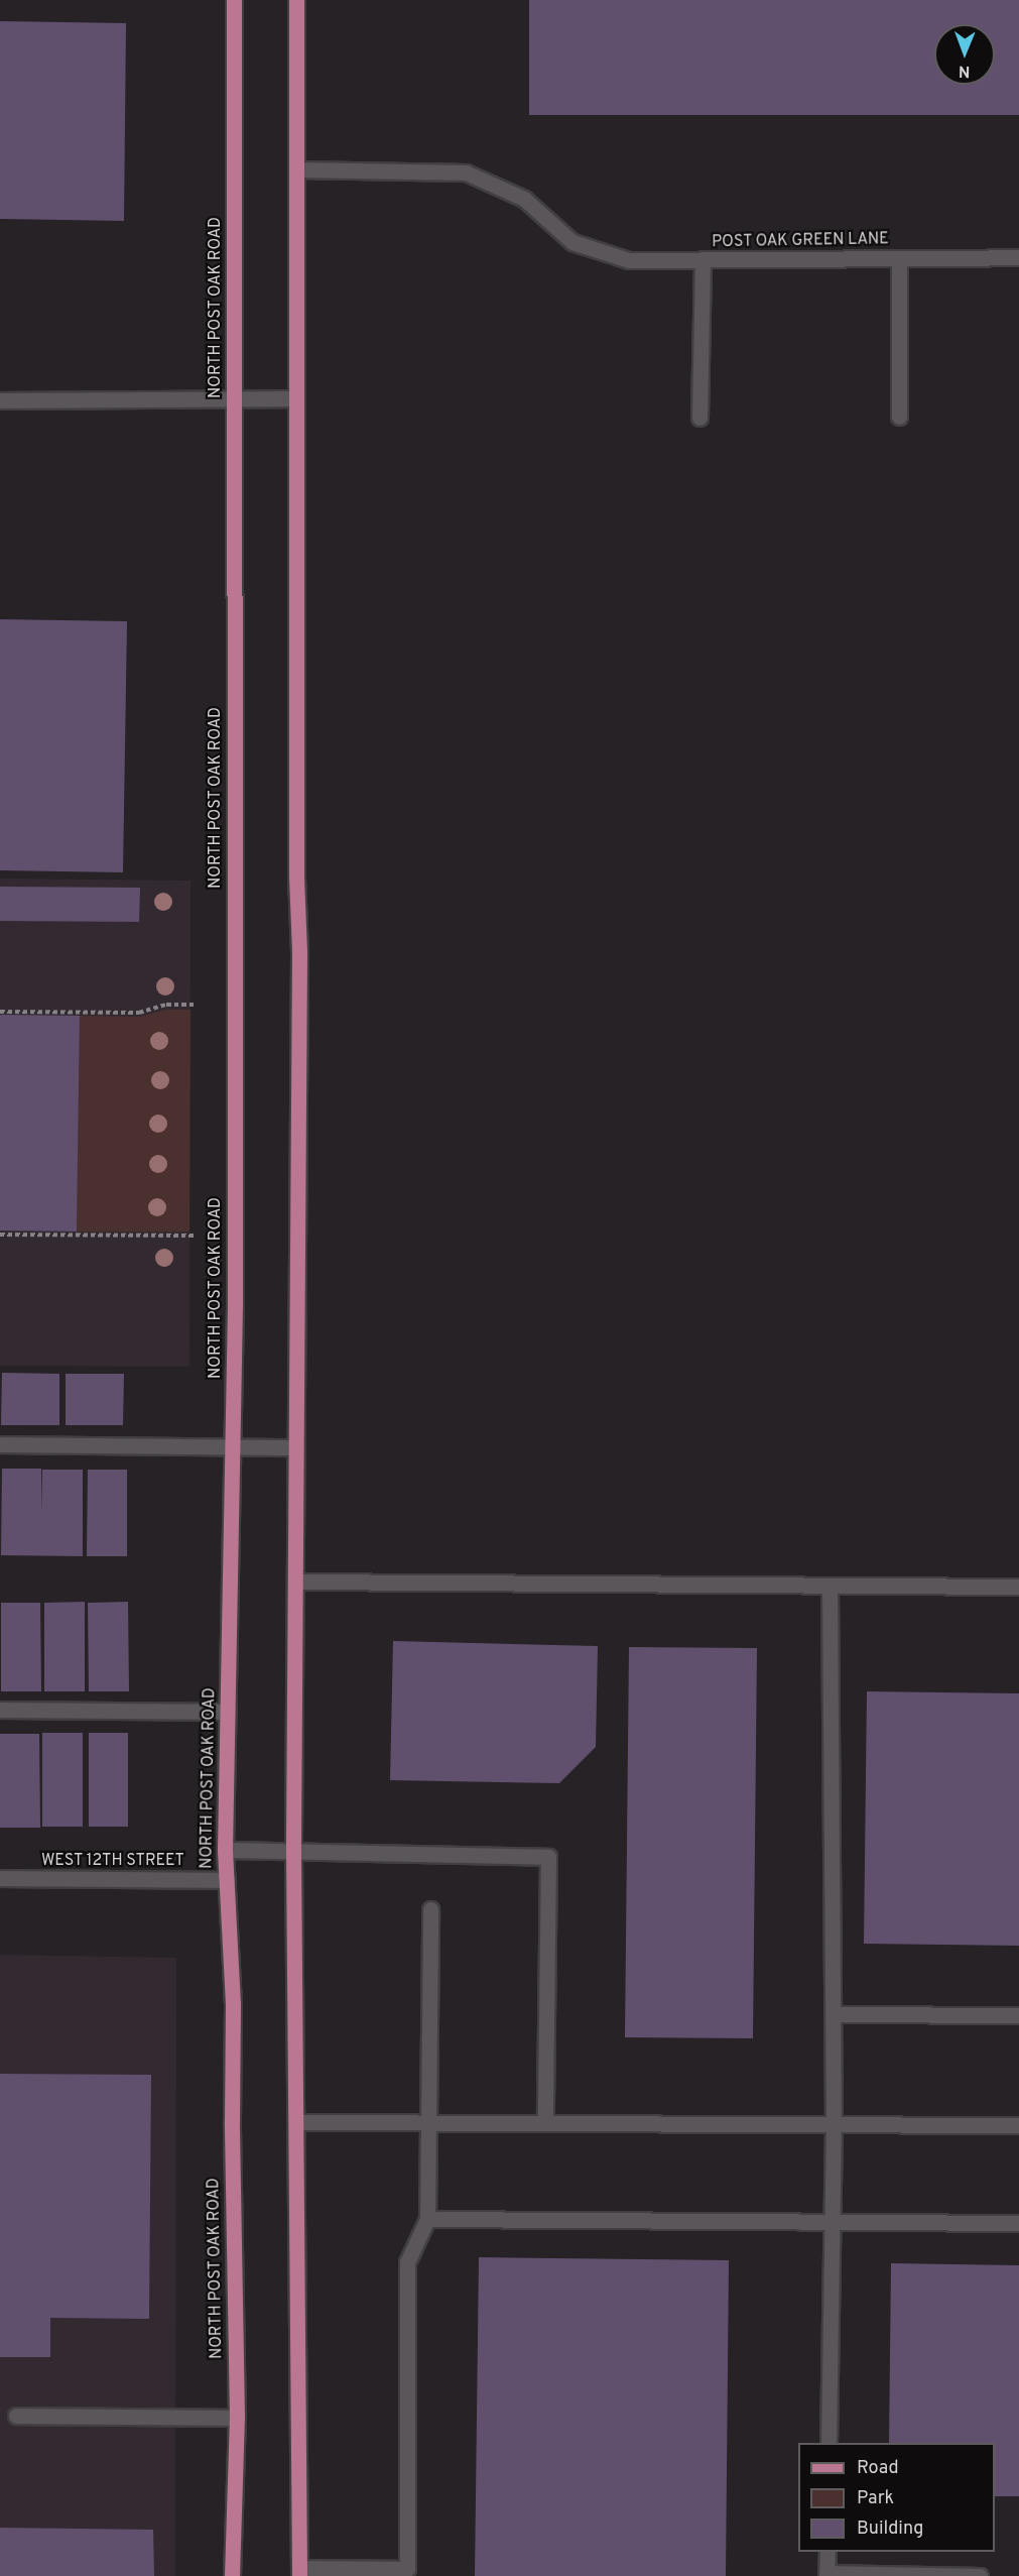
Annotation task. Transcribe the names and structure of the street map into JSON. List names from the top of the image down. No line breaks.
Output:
{"streets":{"main road":["NORTH POST OAK ROAD"],"street":["POST OAK GREEN LANE","WEST 12TH STREET"]},"crossings":[["NORTH POST OAK ROAD","WEST 12TH STREET"]],"legend":["Road","Park","Building"],"north":"bottom"}
